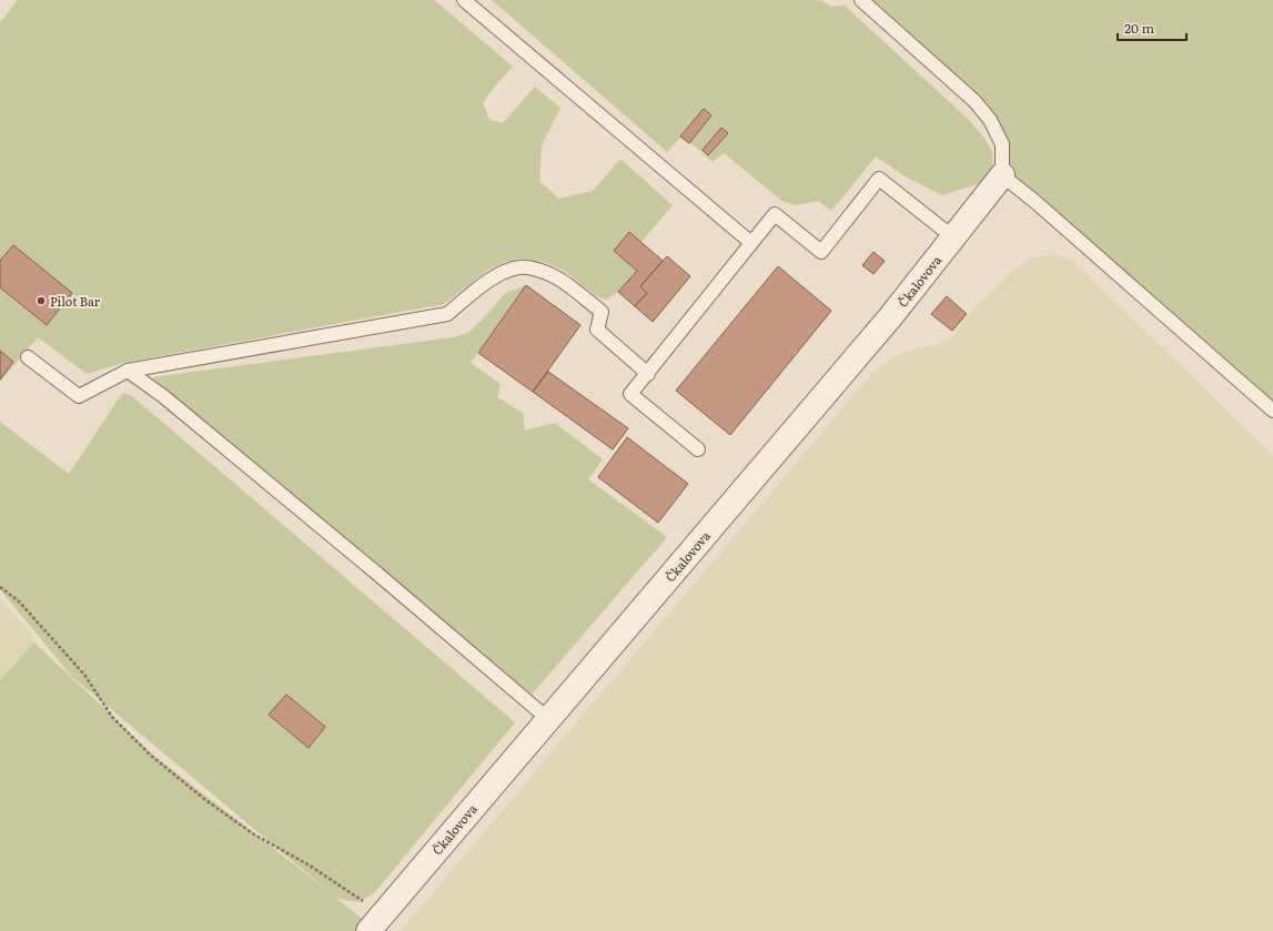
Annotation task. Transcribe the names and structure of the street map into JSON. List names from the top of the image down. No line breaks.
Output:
{"streets":{"street":["Čkalovova"]},"places":["Pilot Bar"],"scale_bar":"20 m"}
